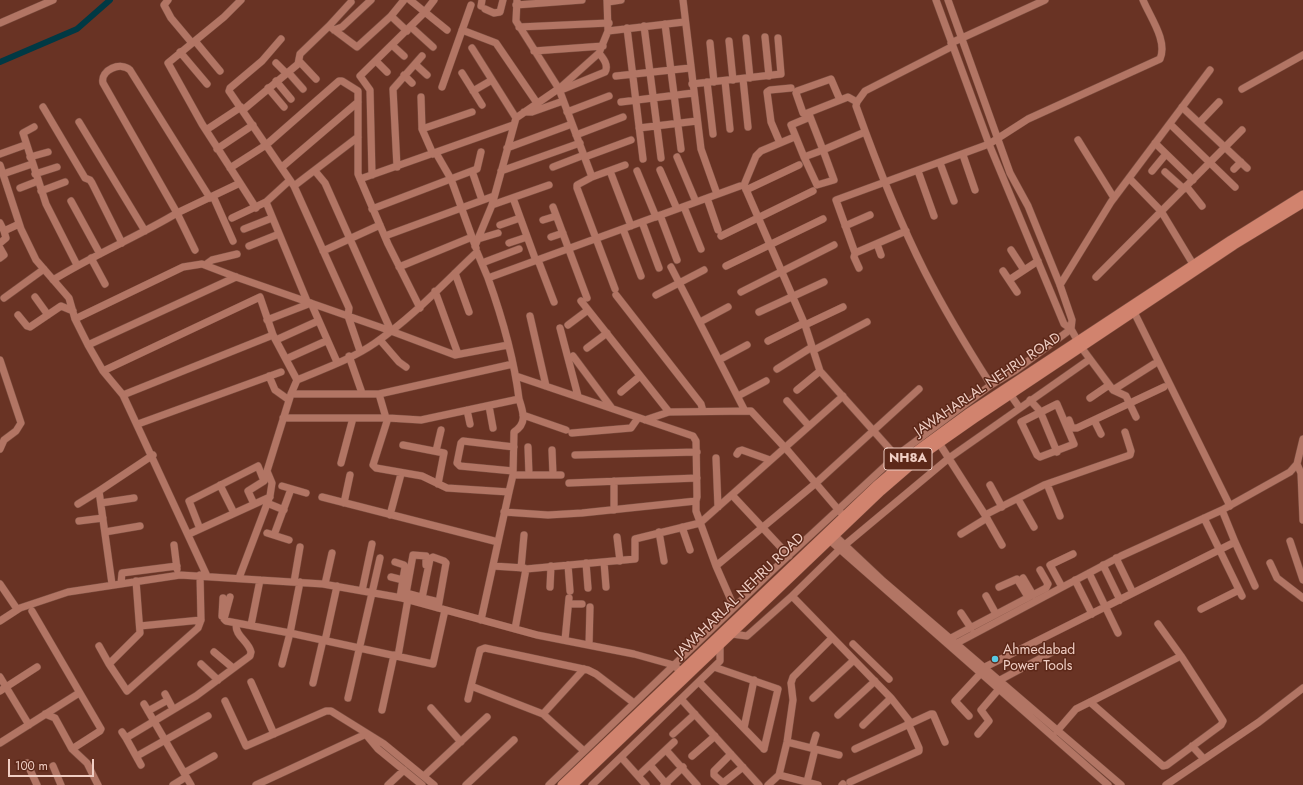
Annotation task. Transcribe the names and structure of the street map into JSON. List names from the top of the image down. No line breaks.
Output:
{"streets":{"main road":["JAWAHARLAL NEHRU ROAD","NH8A"]},"places":["Ahmedabad Power Tools"],"scale_bar":"100 m"}
